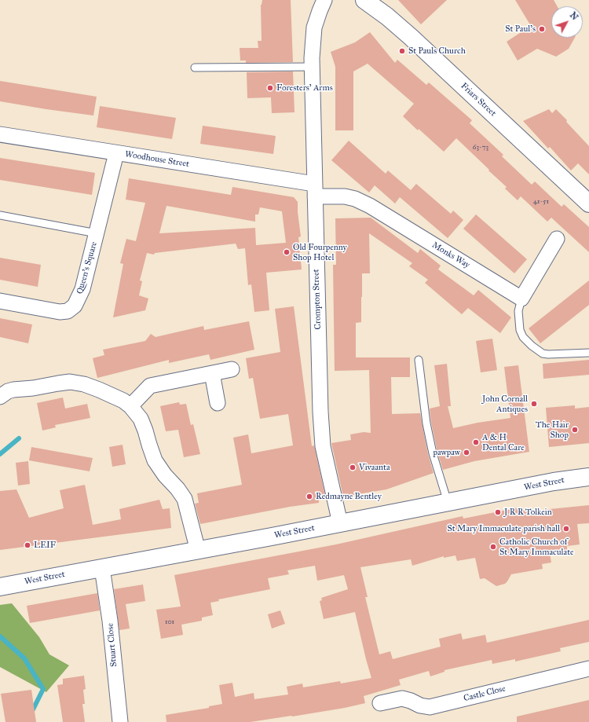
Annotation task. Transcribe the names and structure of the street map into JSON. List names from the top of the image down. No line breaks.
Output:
{"streets":{"main road":["Friars Street","West Street"],"street":["Woodhouse Street","Monks Way","Queen's Square","Crompton Street","Stuart Close","Castle Close"]},"crossings":[["Woodhouse Street","Monks Way"],["Woodhouse Street","Queen's Square"],["Woodhouse Street","Crompton Street"],["Monks Way","Crompton Street"],["Crompton Street","West Street"],["West Street","Stuart Close"]],"places":["St Paul's","St Pauls Church","Foresters' Arms","Old Fourpenny Shop Hotel","John Cornall Antiques","The Hair Shop","A & H Dental Care","pawpaw","Vivaanta","Redmayne Bentley","J R R Tolkein","St Mary Immaculate parish hall","LEIF","Catholic Church of St Mary Immaculate"],"house_numbers":["63-73","41-51","101"],"north":"top right"}
